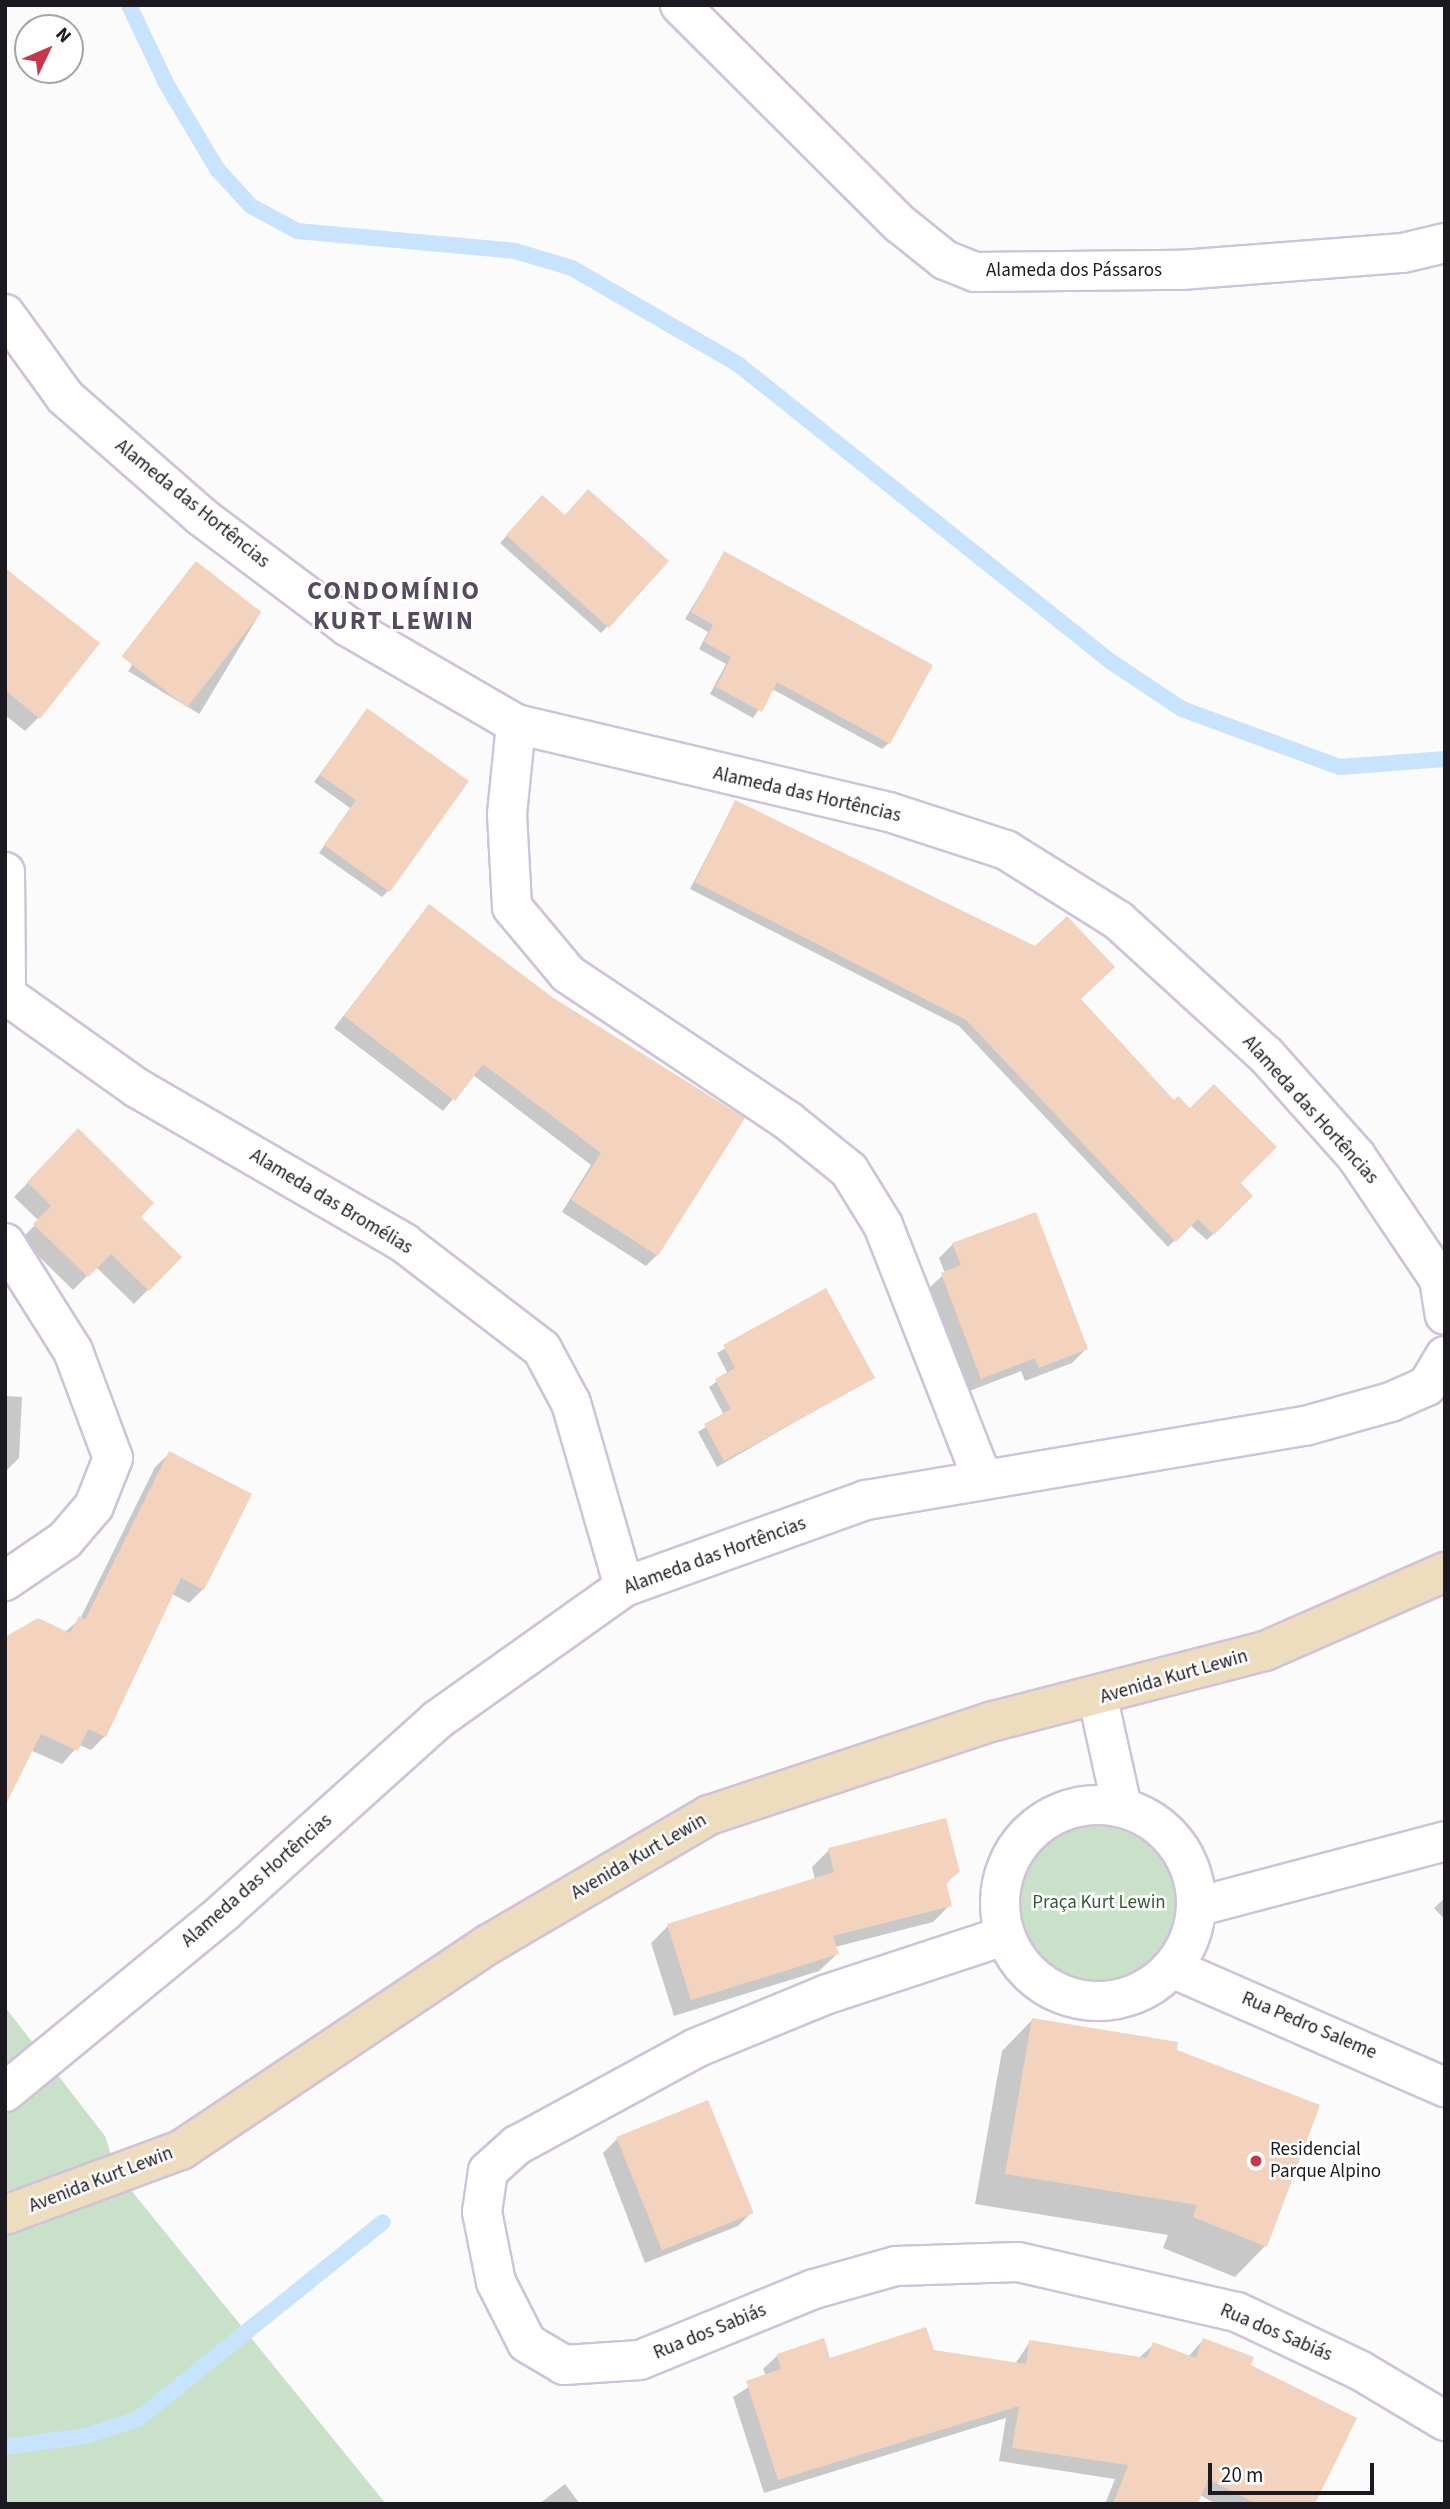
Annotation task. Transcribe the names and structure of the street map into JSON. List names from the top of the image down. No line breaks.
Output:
{"streets":{"main road":["Avenida Kurt Lewin"],"street":["Alameda dos Pássaros","Alameda das Hortências","Alameda das Bromélias","Rua Pedro Saleme","Rua dos Sabiás"]},"crossings":[["Alameda das Hortências","Alameda das Bromélias"],["Rua Pedro Saleme","Rua dos Sabiás"]],"districts":["CONDOMÍNIO KURT LEWIN"],"parks":["Praça Kurt Lewin"],"places":["Residencial Parque Alpino"],"scale_bar":"20 m","north":"top right"}
